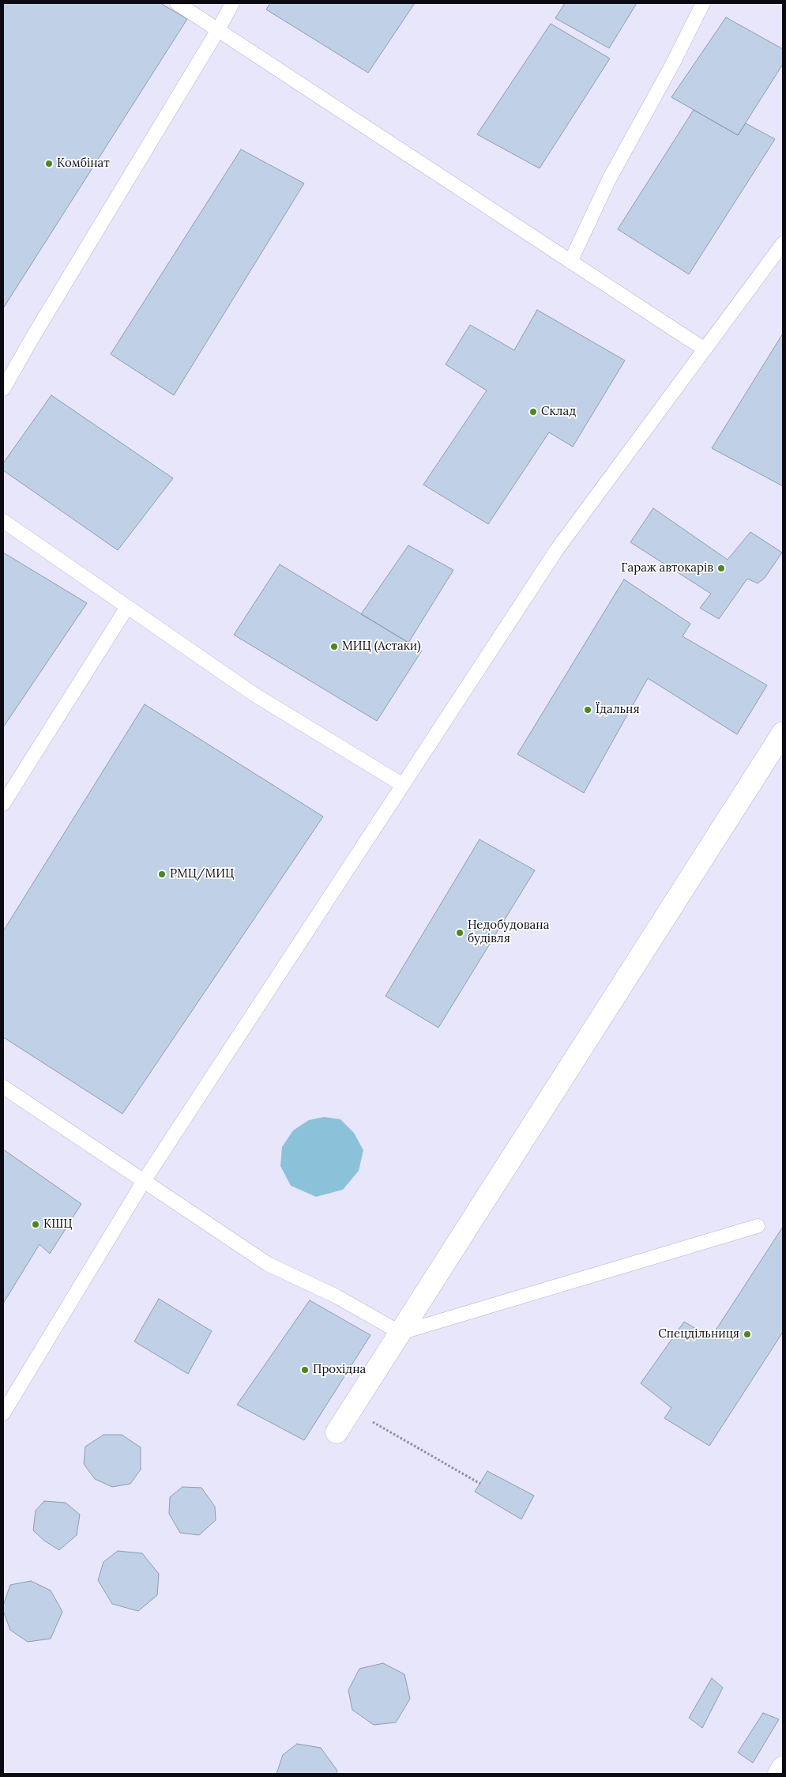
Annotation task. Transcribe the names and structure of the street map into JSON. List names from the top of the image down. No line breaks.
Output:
{"places":["Комбінат","Склад","Гараж автокарів","МИЦ (Астаки)","Їдальня","РМЦ/МИЦ","Недобудована будівля","КШЦ","Спецдільниця","Прохідна"]}
